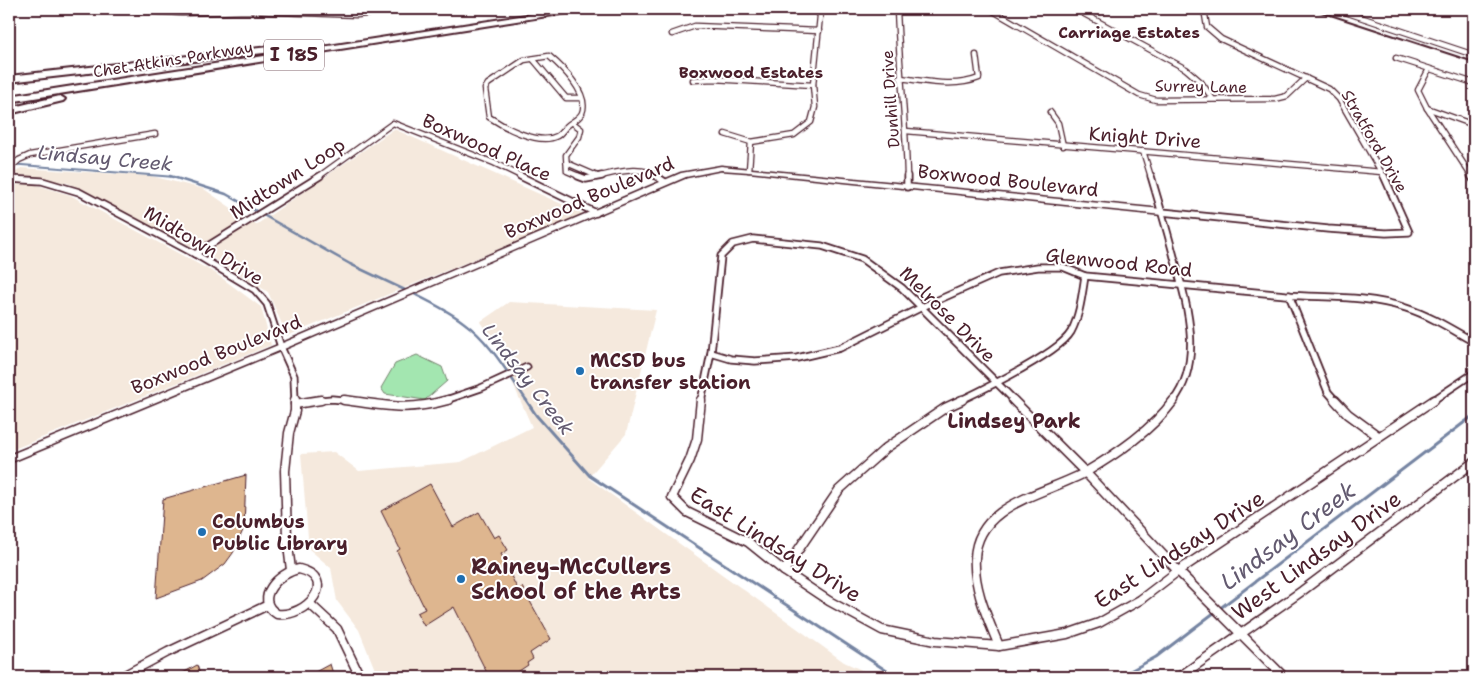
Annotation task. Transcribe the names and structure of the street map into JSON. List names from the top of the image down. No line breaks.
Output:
{"streets":{"highway":["I 185","Chet Atkins Parkway"],"street":["Surrey Lane","Dunhill Drive","Knight Drive","Stratford Drive","Boxwood Place","Midtown Loop","Boxwood Boulevard","Midtown Drive","Glenwood Road","Melrose Drive","East Lindsay Drive","West Lindsay Drive"]},"crossings":[["Surrey Lane","Stratford Drive"],["Dunhill Drive","Knight Drive"],["Dunhill Drive","Boxwood Boulevard"],["Knight Drive","Stratford Drive"],["Stratford Drive","Boxwood Boulevard"],["Boxwood Place","Midtown Loop"],["Boxwood Place","Boxwood Boulevard"],["Midtown Loop","Midtown Drive"],["Boxwood Boulevard","Midtown Drive"],["Glenwood Road","Melrose Drive"],["Melrose Drive","East Lindsay Drive"],["Melrose Drive","West Lindsay Drive"]],"districts":["Carriage Estates","Boxwood Estates","Lindsey Park"],"water":["Lindsay Creek"],"places":["MCSD bus transfer station","Columbus Public Library","Rainey-McCullers School of the Arts"]}
